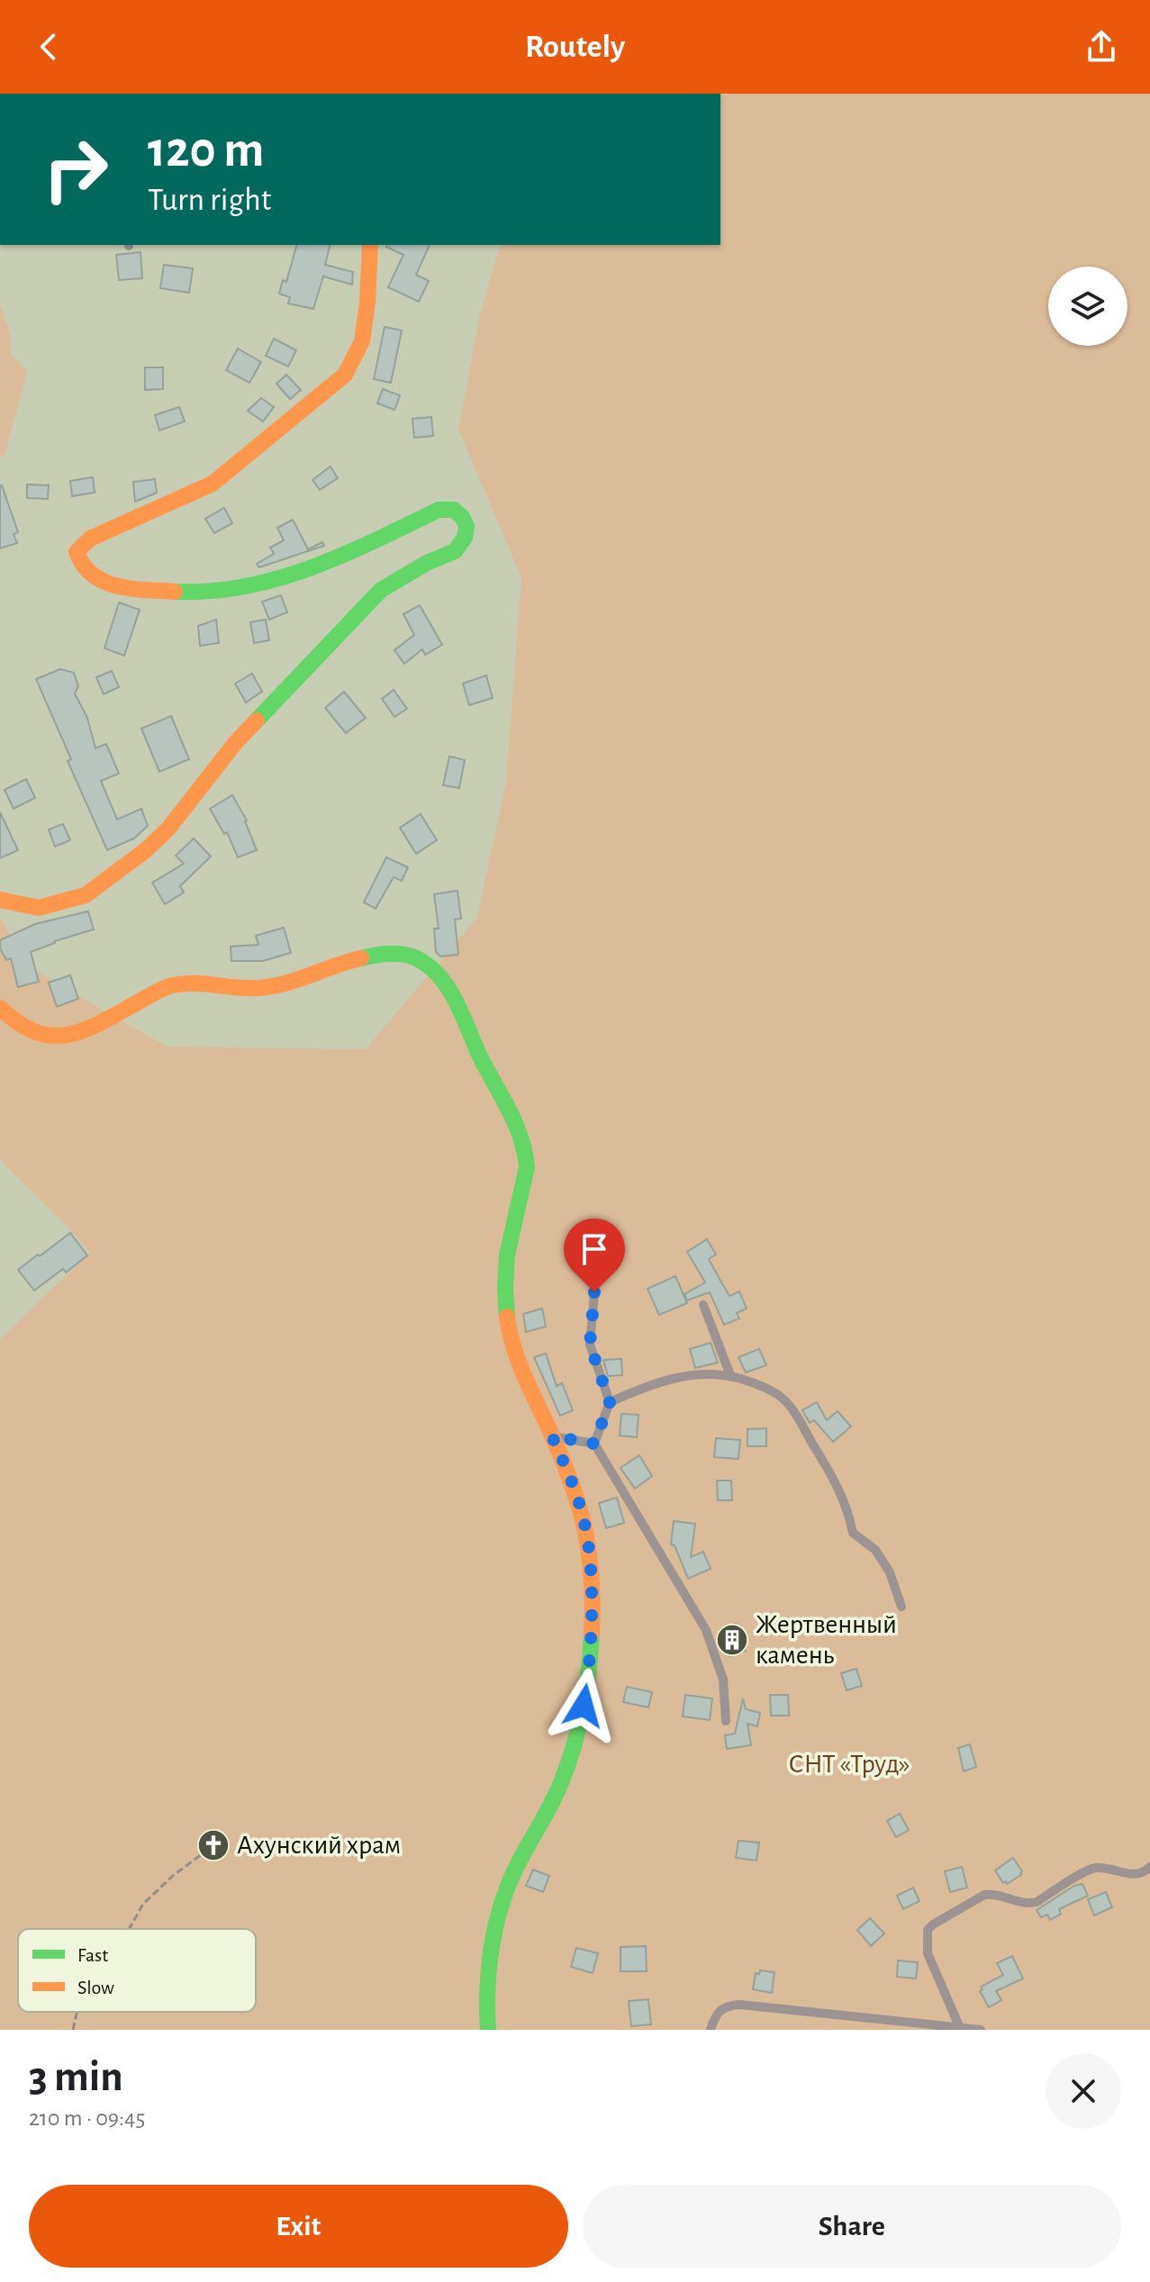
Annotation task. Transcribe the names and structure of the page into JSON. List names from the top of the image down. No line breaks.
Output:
{"parks":["СНТ «Труд»"],"places":{"building":["Жертвенный камень"],"church":["Ахунский храм"]},"legend":["Fast","Slow"],"page":{"header":"Routely","turn":["120 m","Turn right"],"heading":["3 min","210 m · 09:45"],"buttons":["Exit","Share"]}}
